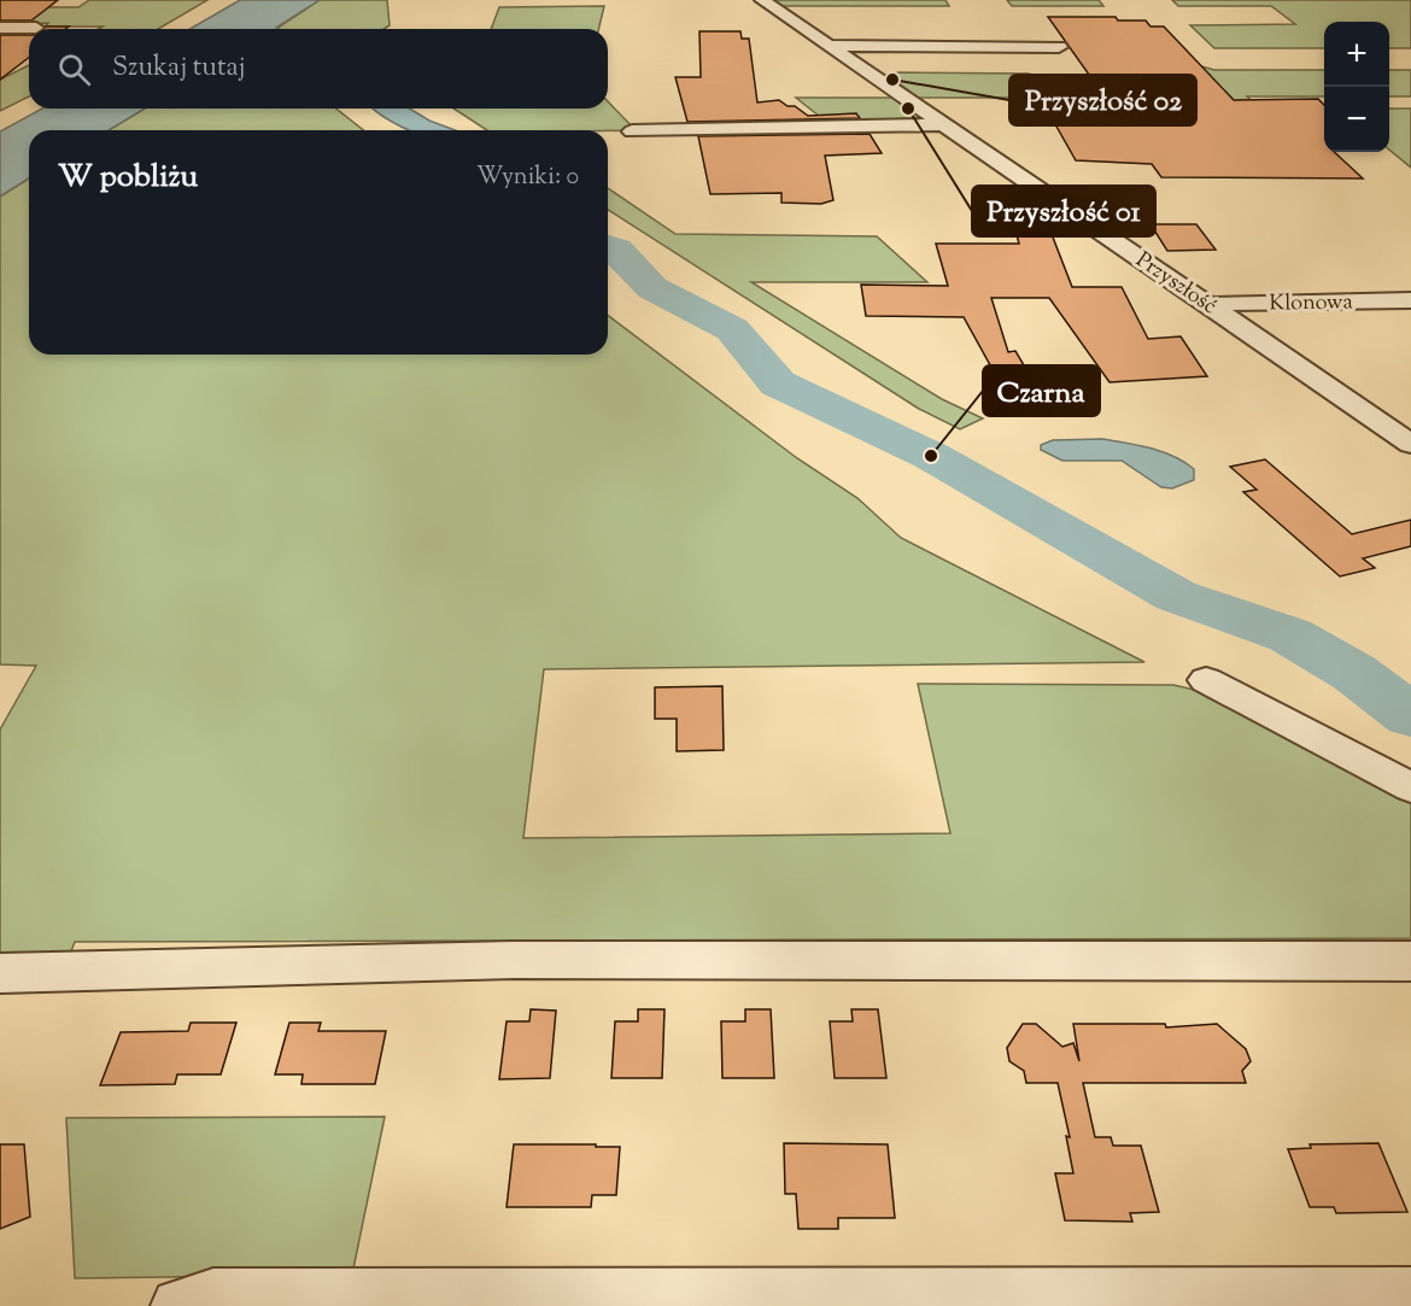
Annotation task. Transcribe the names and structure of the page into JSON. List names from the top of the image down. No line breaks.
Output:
{"streets":{"street":["Przyszłość","Klonowa"]},"crossings":[["Przyszłość","Klonowa"]],"places":["Przyszłość 02","Przyszłość 01","Czarna"],"page":{"map_buttons":["+","−"],"search":"Szukaj tutaj","heading":["W pobliżu","Wyniki: 0"]}}
